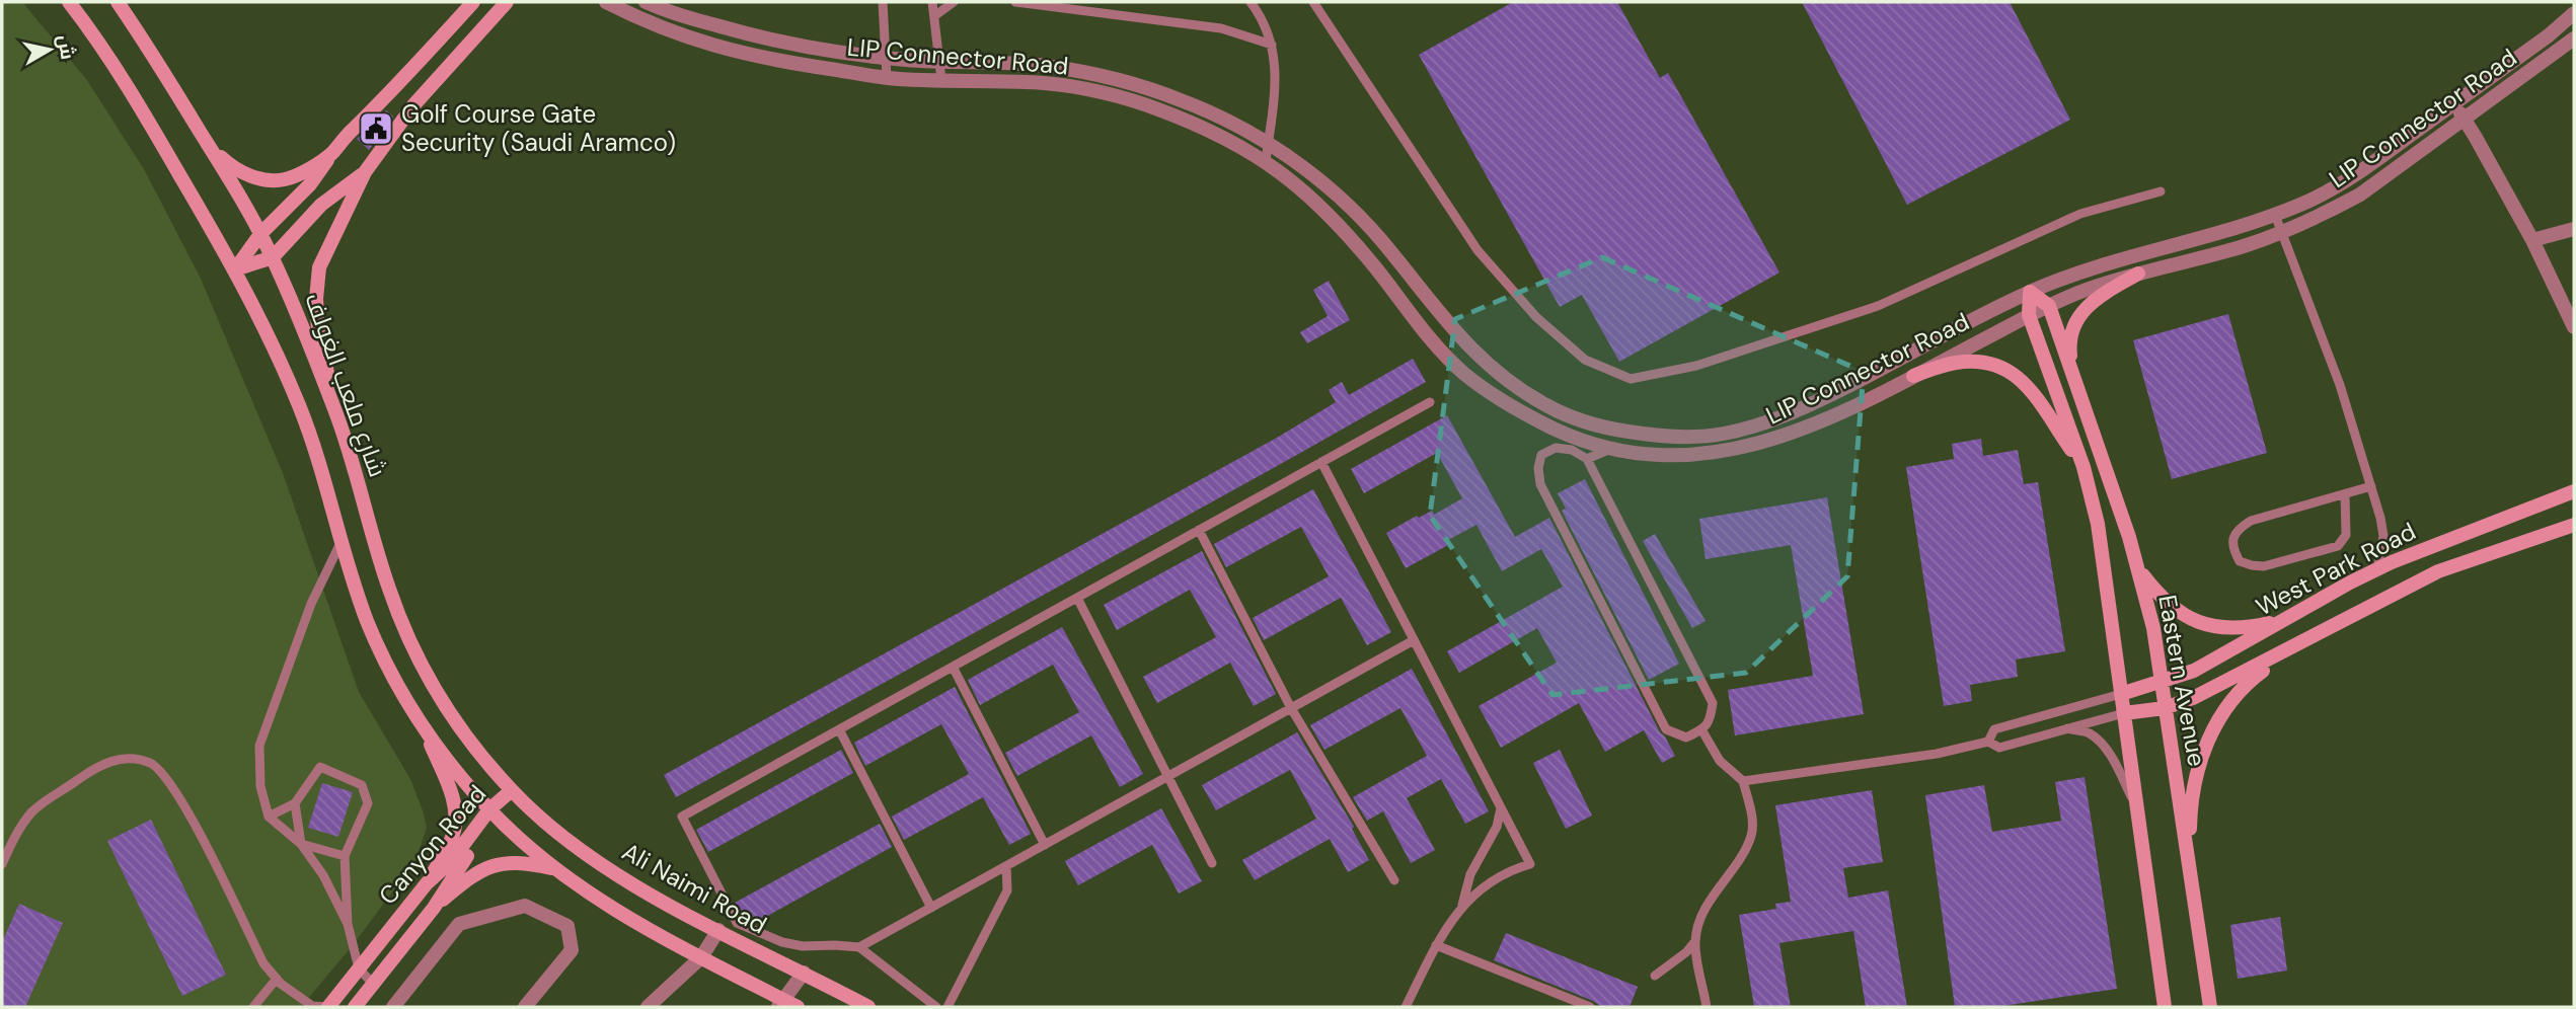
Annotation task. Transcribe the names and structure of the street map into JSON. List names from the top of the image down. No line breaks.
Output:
{"streets":{"main road":["شارع ملعب الغولف","West Park Road","Eastern Avenue","Canyon Road","Ali Naimi Road"],"street":["LIP Connector Road"]},"crossings":[["LIP Connector Road","Eastern Avenue"],["شارع ملعب الغولف","Canyon Road"],["شارع ملعب الغولف","Ali Naimi Road"],["West Park Road","Eastern Avenue"],["Canyon Road","Ali Naimi Road"]],"places":{"public building":["Golf Course Gate Security (Saudi Aramco)"]},"north":"right"}
